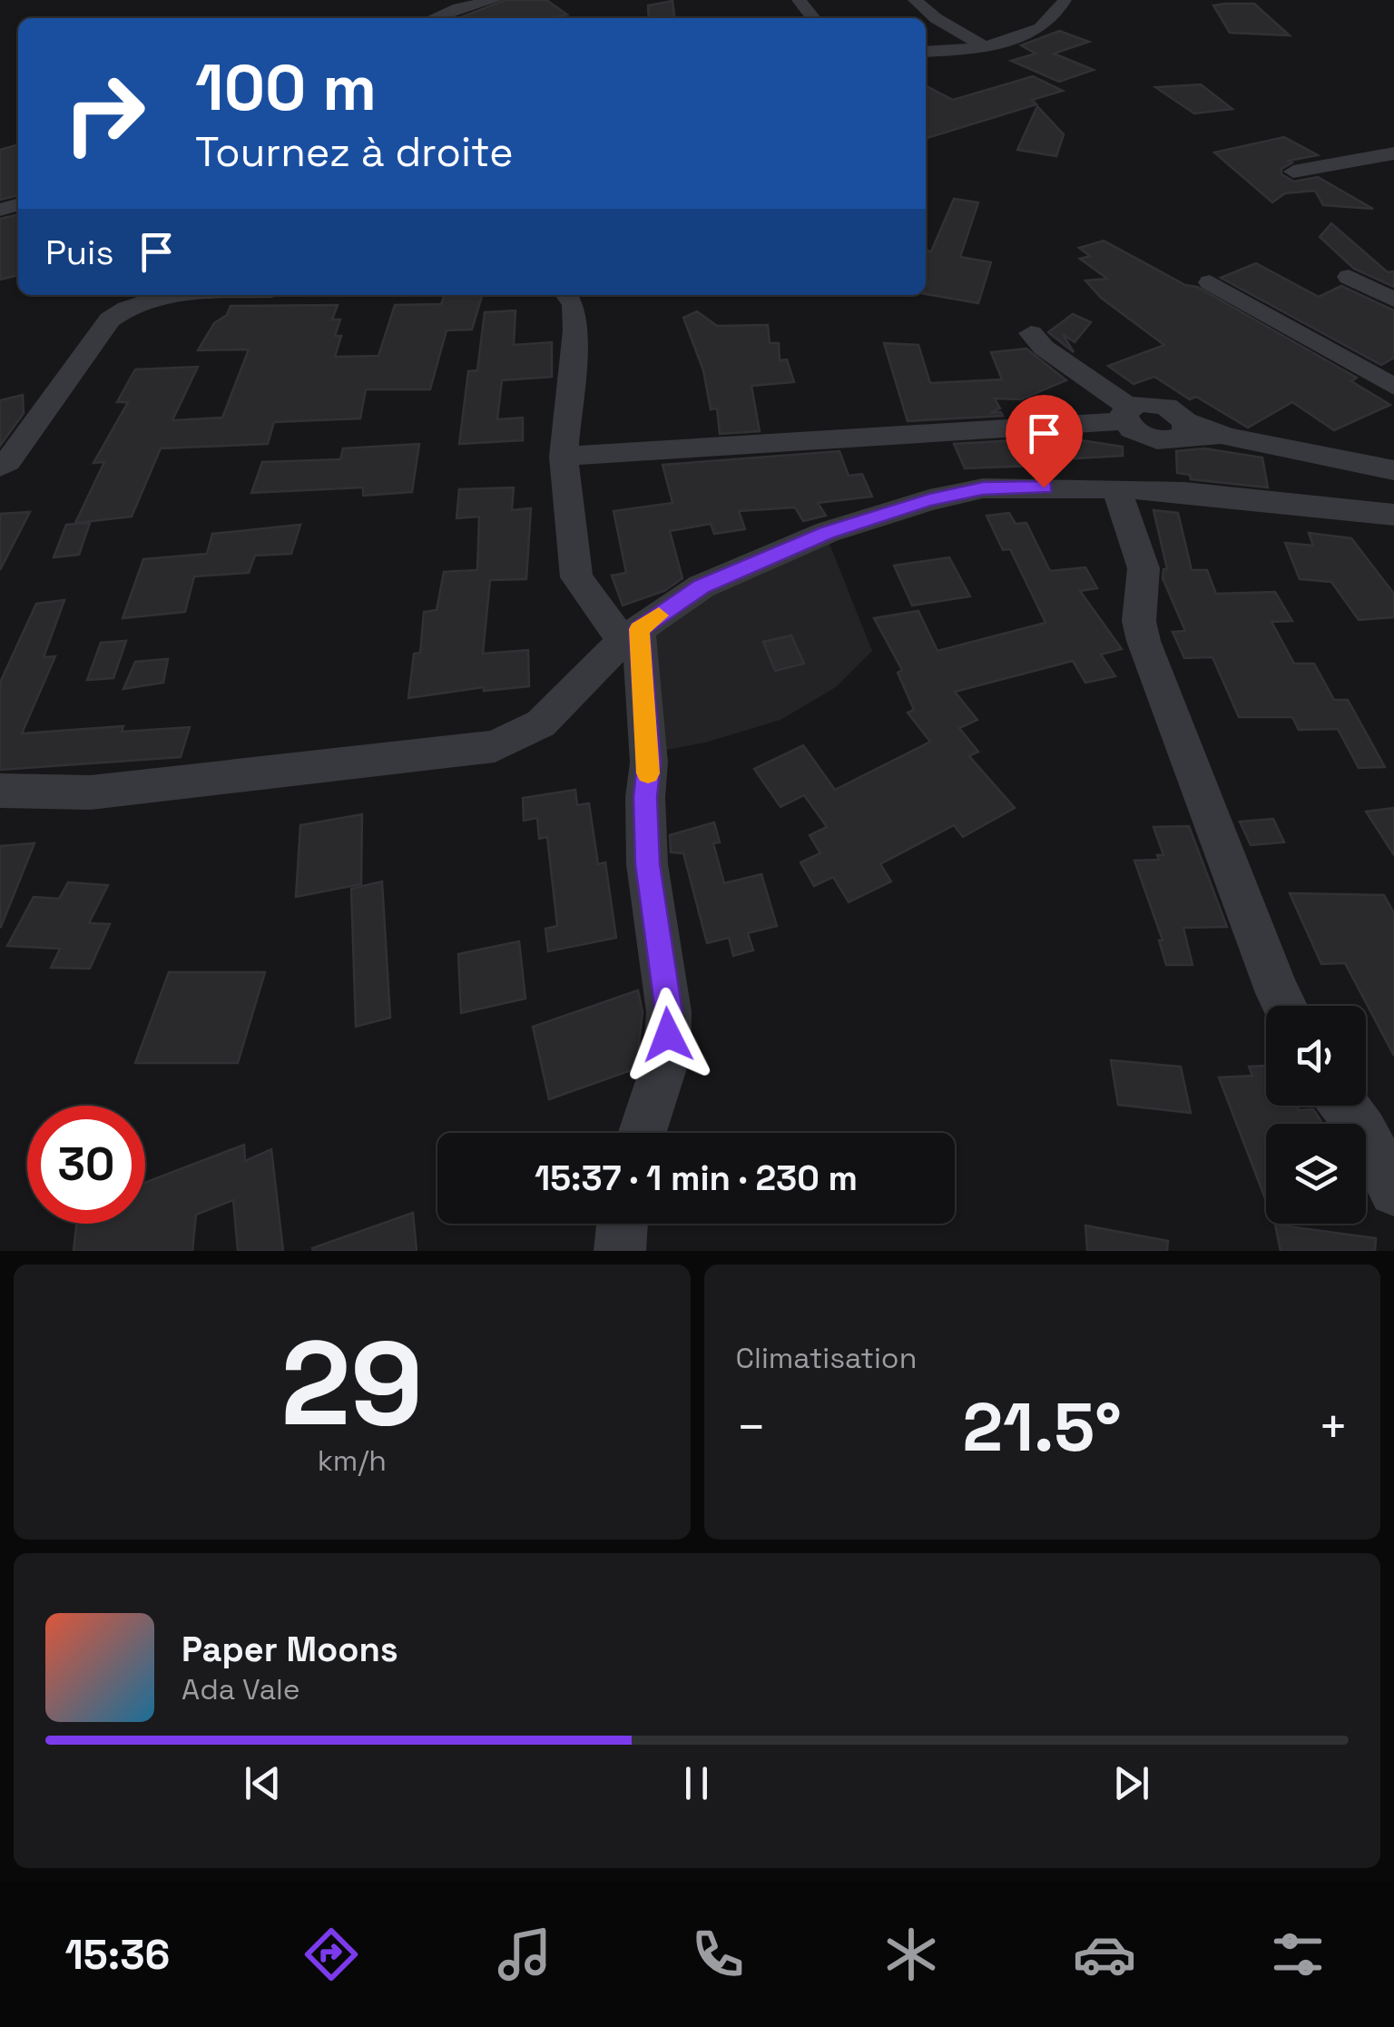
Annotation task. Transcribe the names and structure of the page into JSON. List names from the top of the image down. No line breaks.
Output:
{"page":{"turn":["100 m","Tournez à droite"],"then":"Puis","limit":"30","trip":"15:37 · 1 min · 230 m","tile":[["29","km/h"],"Climatisation"],"heat":["−","21.5°","+"],"song":["Paper Moons","Ada Vale"],"tabs":"15:36"}}
